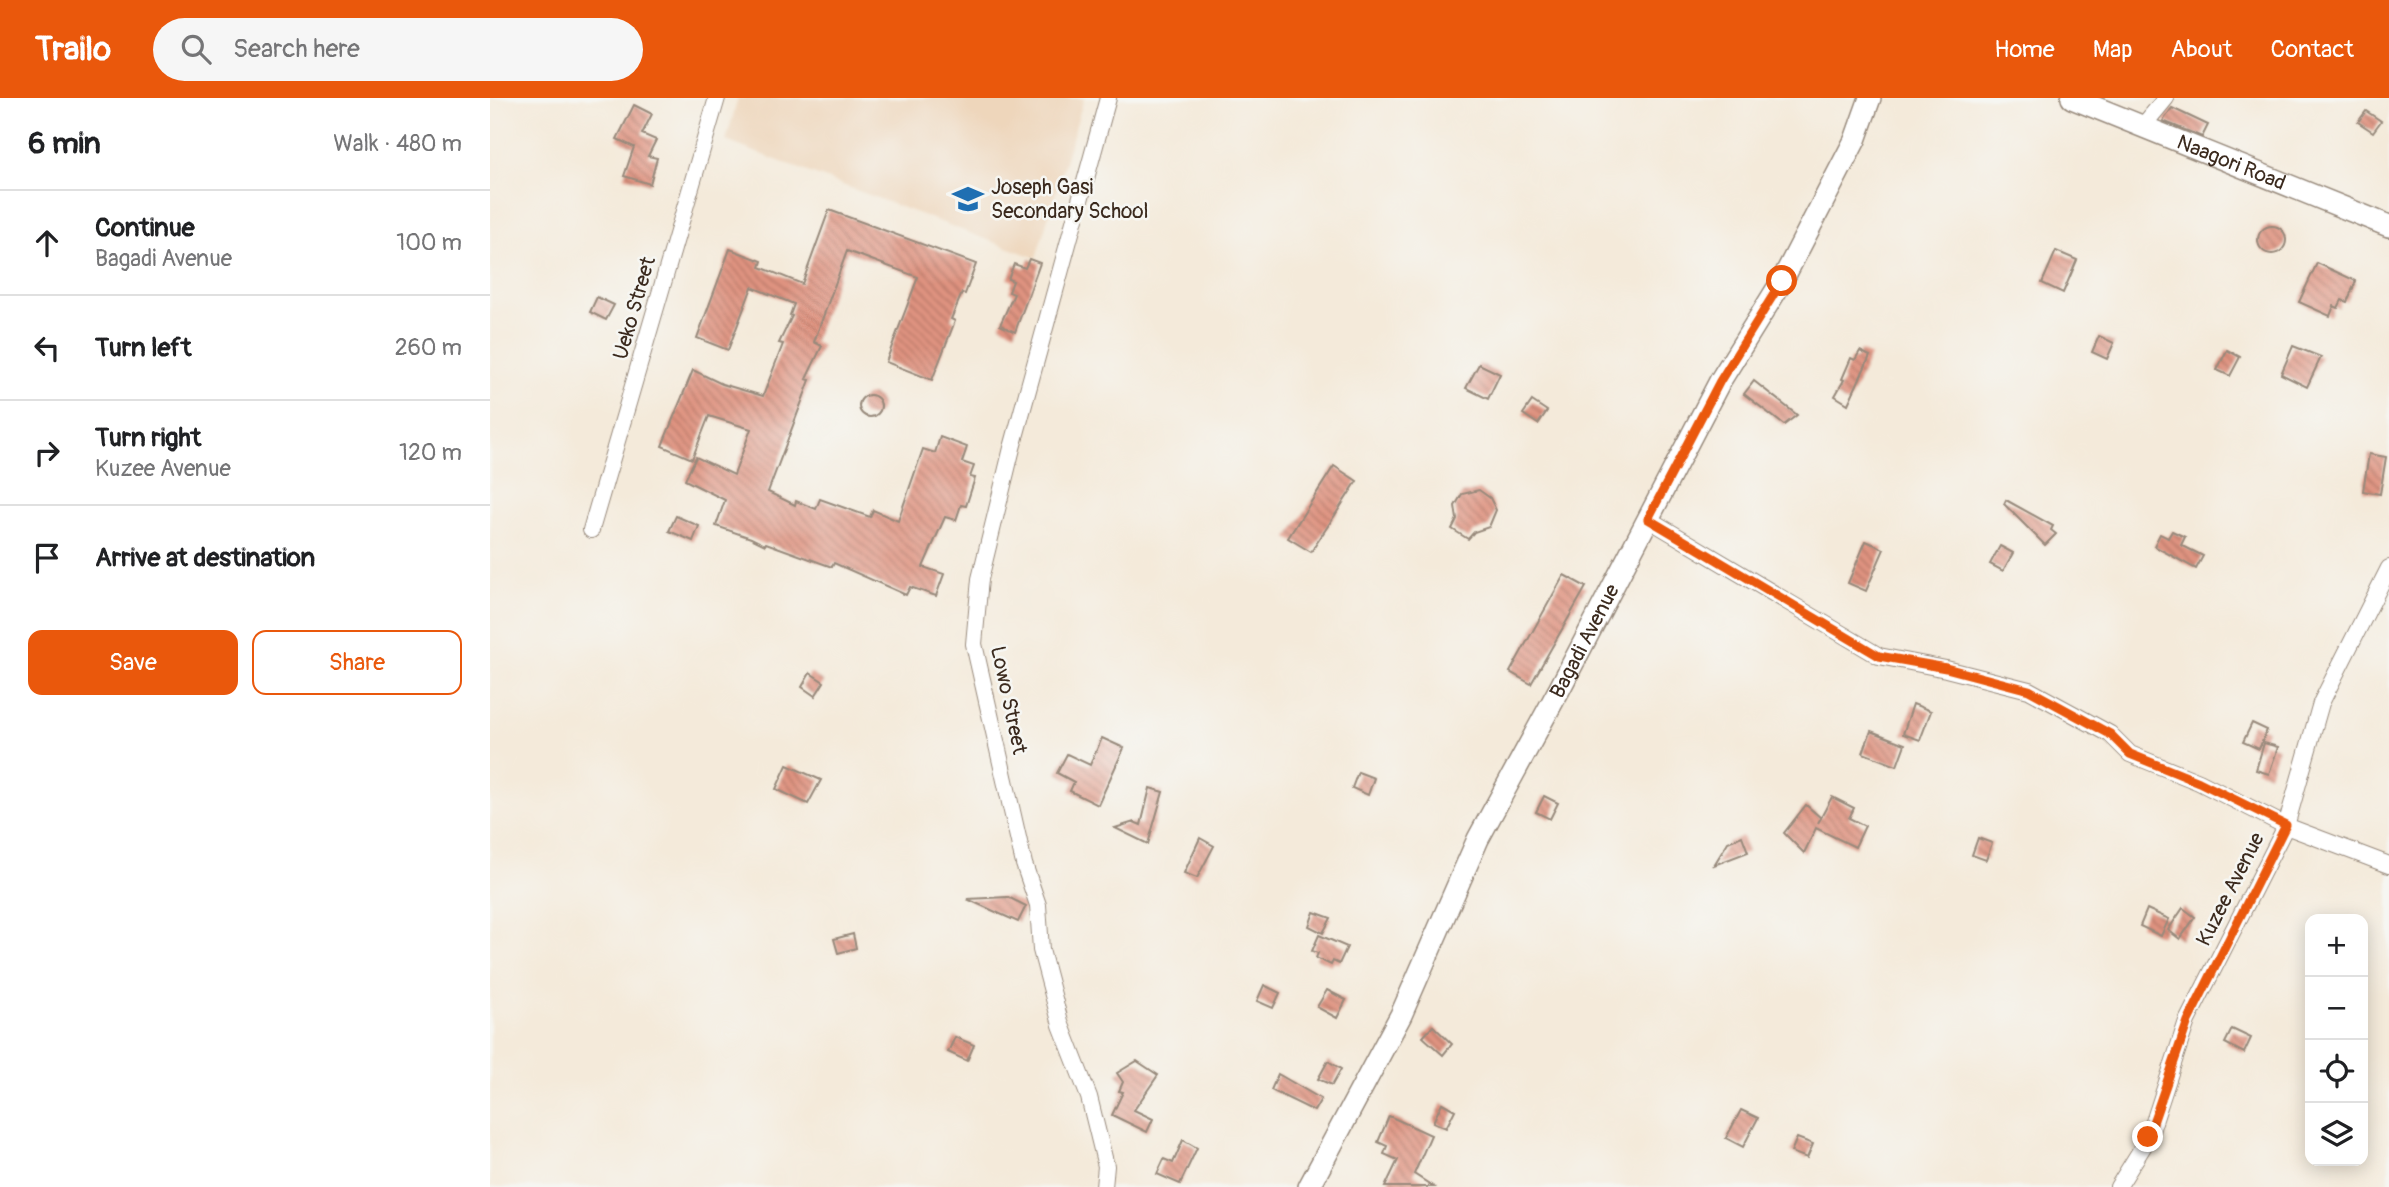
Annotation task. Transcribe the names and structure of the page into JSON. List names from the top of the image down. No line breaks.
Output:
{"streets":{"street":["Naagori Road","Ueko Street","Bagadi Avenue","Lowo Street","Kuzee Avenue"]},"places":{"school or university":["Joseph Gasi Secondary School"]},"page":{"header":"Trailo","search":"Search here","nav":["Home","Map","About","Contact"],"heading":["6 min","Walk · 480 m"],"list":[["Continue","Bagadi Avenue","100 m"],["Turn left","260 m"],["Turn right","Kuzee Avenue","120 m"],"Arrive at destination"],"buttons":["Save","Share"],"map_buttons":["+","−"]}}
